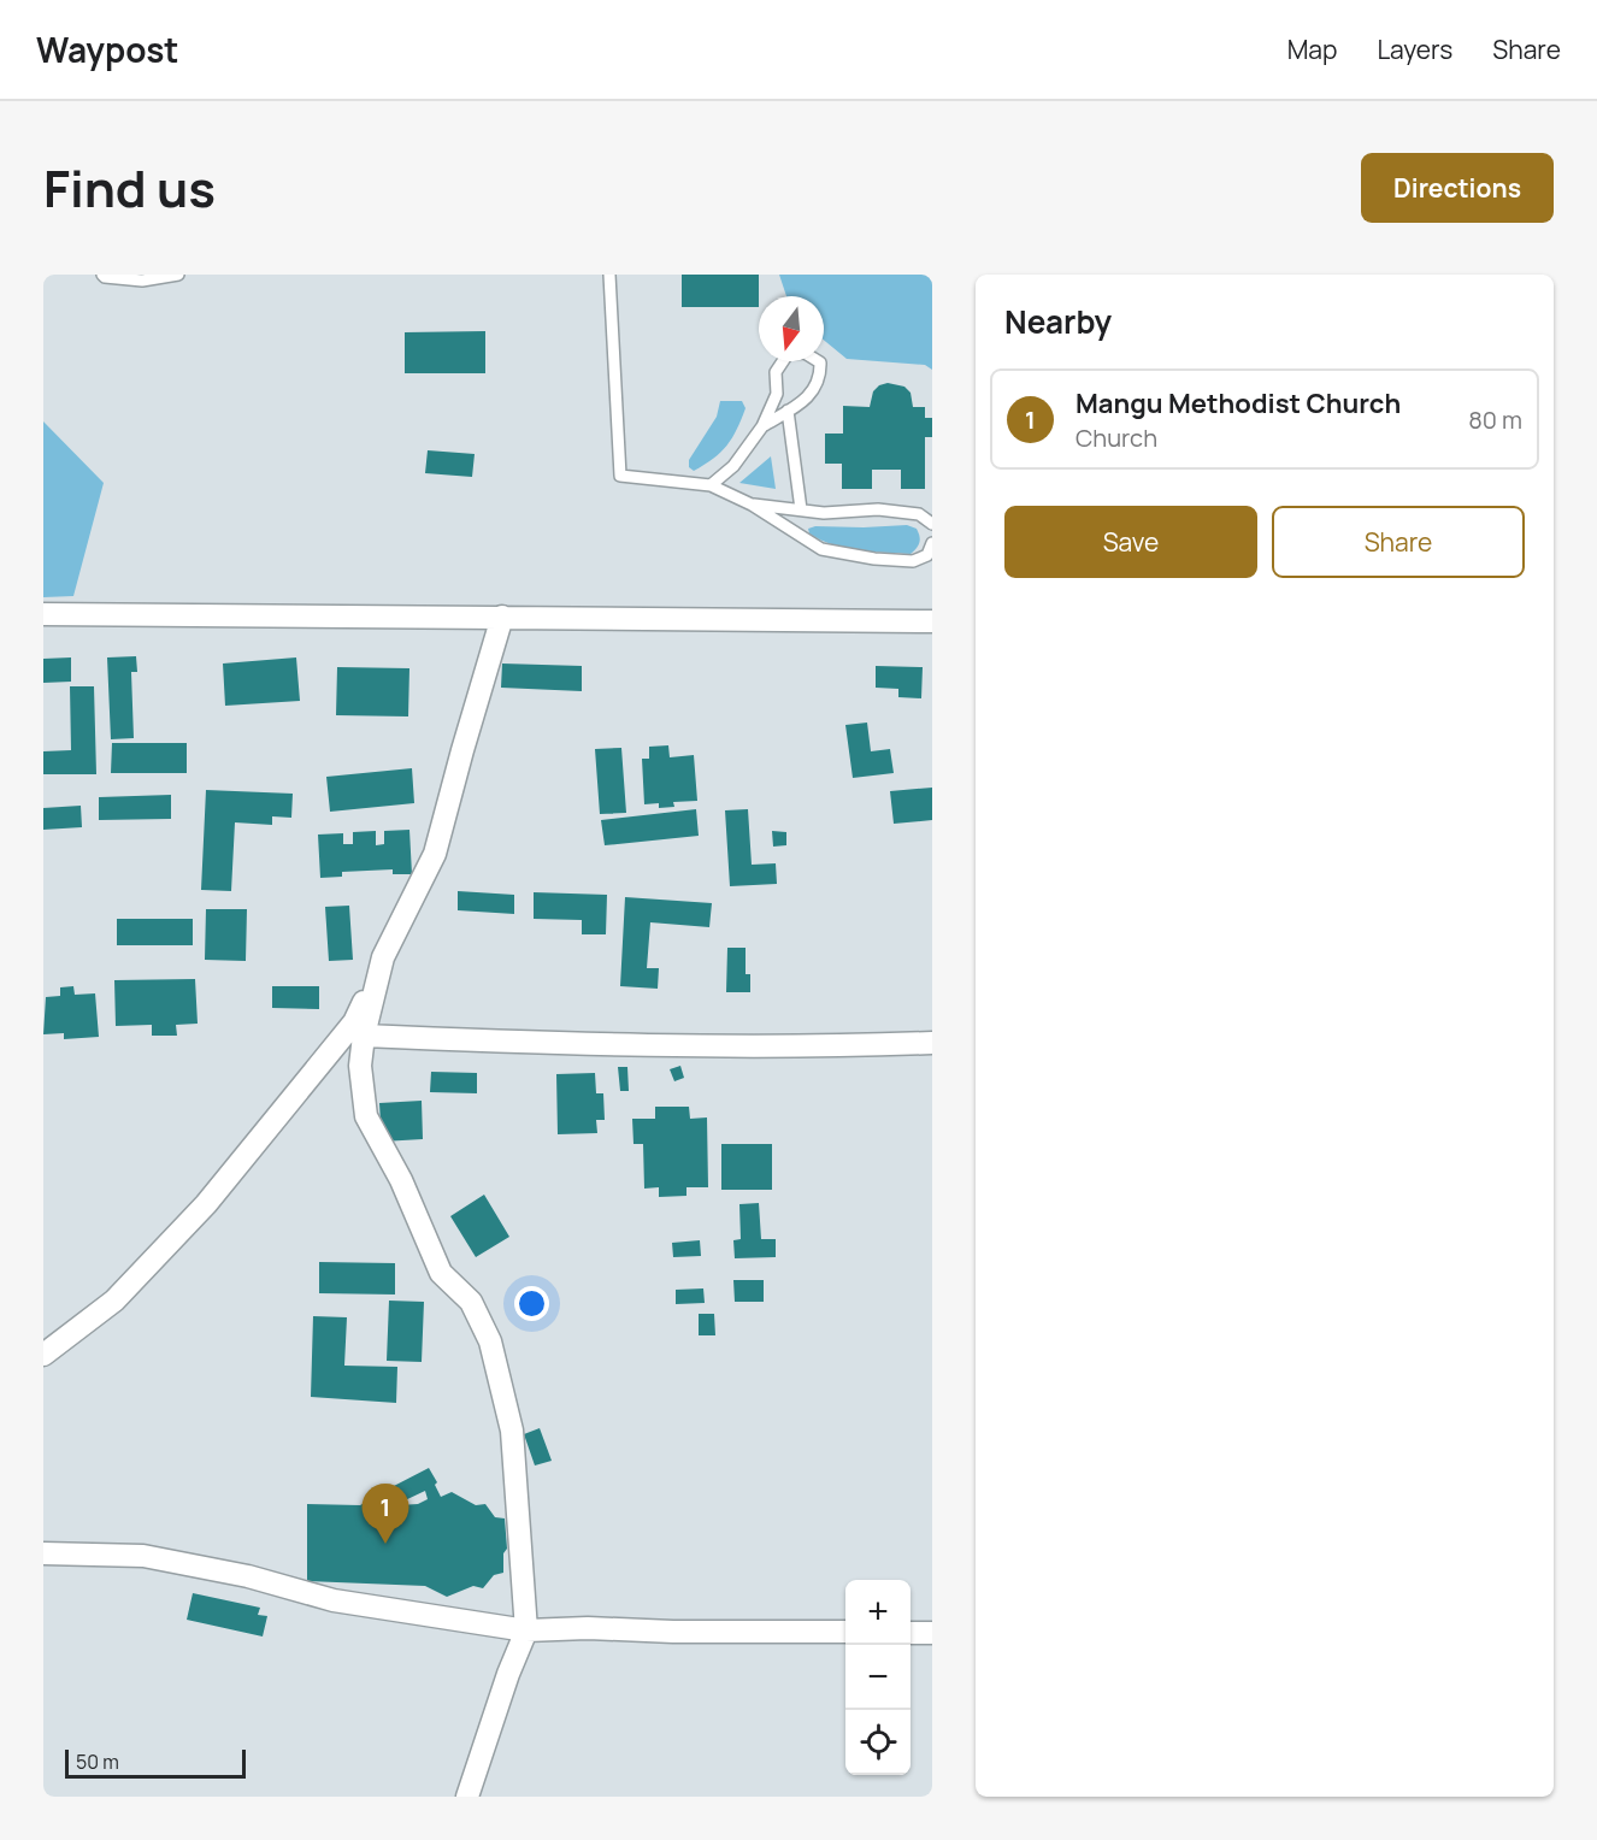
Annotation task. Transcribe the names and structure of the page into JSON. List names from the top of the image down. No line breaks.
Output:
{"scale_bar":"50 m","north":"bottom","page":{"header":"Waypost","nav":["Map","Layers","Share"],"title":"Find us","buttons":["Directions",["Save","Share"]],"heading":"Nearby","list":[{"mark":"1","name":"Mangu Methodist Church","note":"Church","value":"80 m"}],"pins":"1","map_buttons":["+","−"],"scale":"50 m"}}
